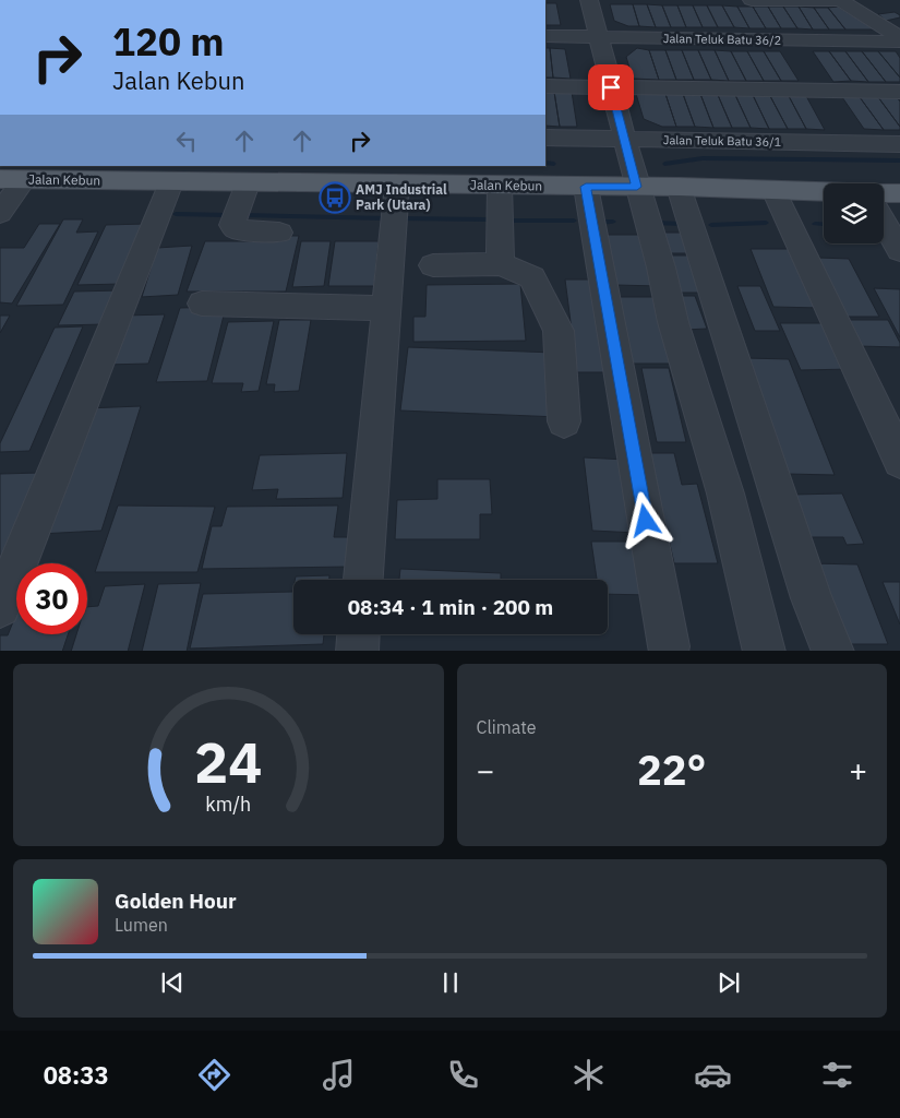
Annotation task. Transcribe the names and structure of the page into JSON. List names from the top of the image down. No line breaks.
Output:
{"streets":{"main road":["Jalan Kebun"],"street":["Jalan Teluk Batu 36/2","Jalan Teluk Batu 36/1"]},"places":{"bus stop":["AMJ Industrial Park (Utara)"]},"page":{"turn":["120 m","Jalan Kebun"],"limit":"30","trip":"08:34 · 1 min · 200 m","tile":"Climate","heat":["−","22°","+"],"song":["Golden Hour","Lumen"],"tabs":"08:33","gauge":["24","km/h"]}}
